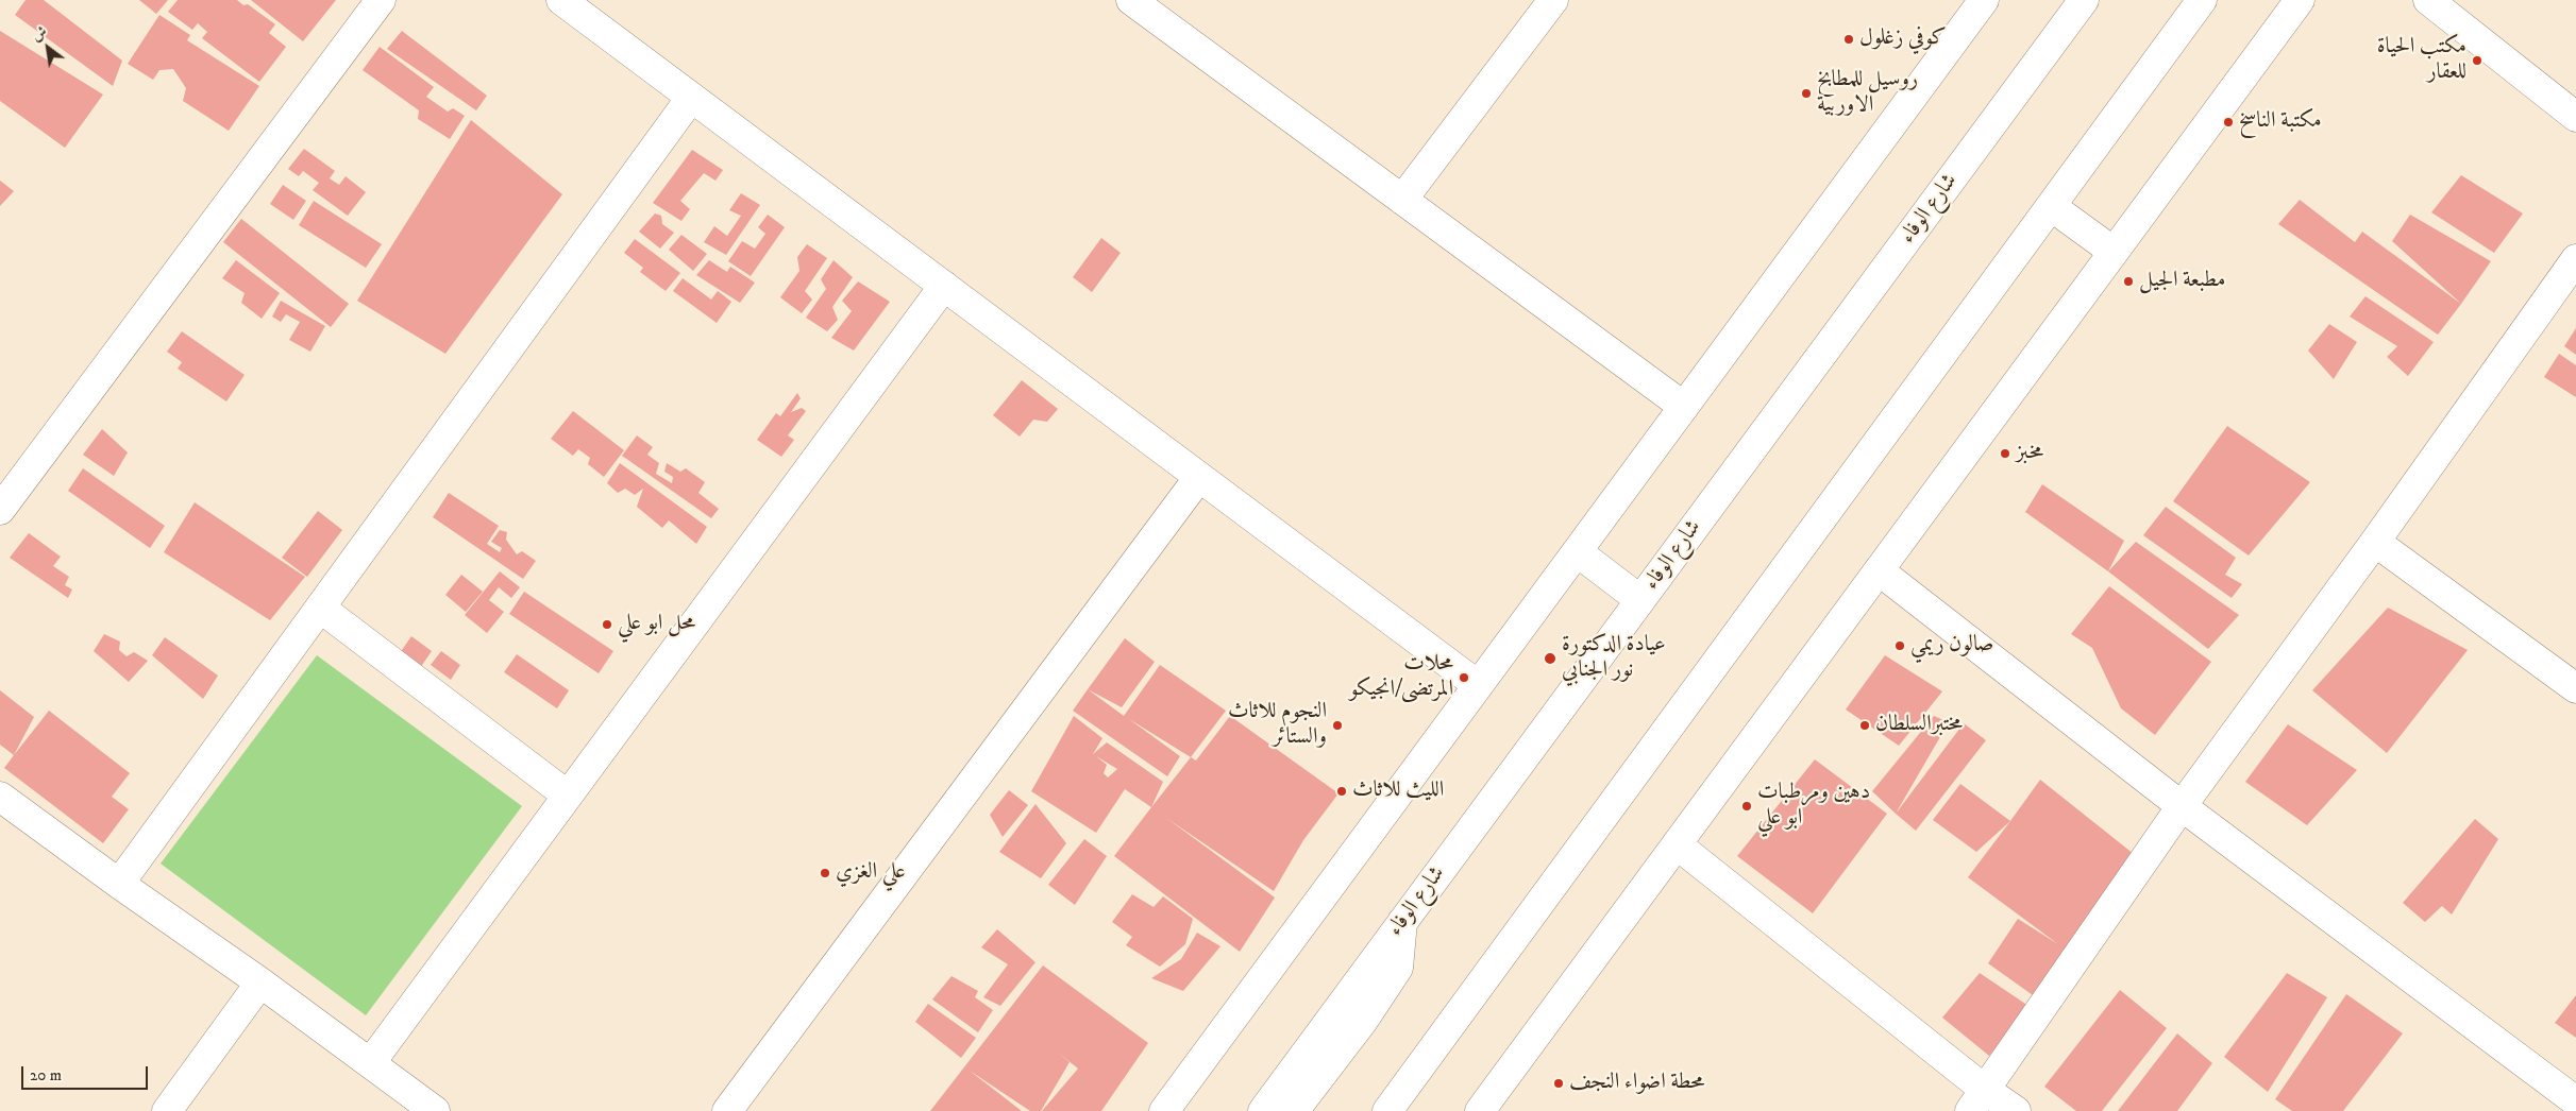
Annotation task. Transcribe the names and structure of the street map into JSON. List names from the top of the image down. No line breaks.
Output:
{"streets":{"street":["شارع الوفاء"]},"places":["كوفي زغلول","مكتب الحياة للعقار","روسيل للمطابخ الاوربية","مكتبة الناسخ","مطبعة الجيل","مخبز","محل ابو علي","صالون ريمي","عيادة الدكتورة نور الجنابي","محلات المرتضى/انجيكو","النجوم للاثاث والستائر","مختبرالسلطان","الليث للاثاث","دهين ومرطبات ابو علي","علي الغزي","محطة اضواء النجف"],"scale_bar":"20 m","north":"top left"}
